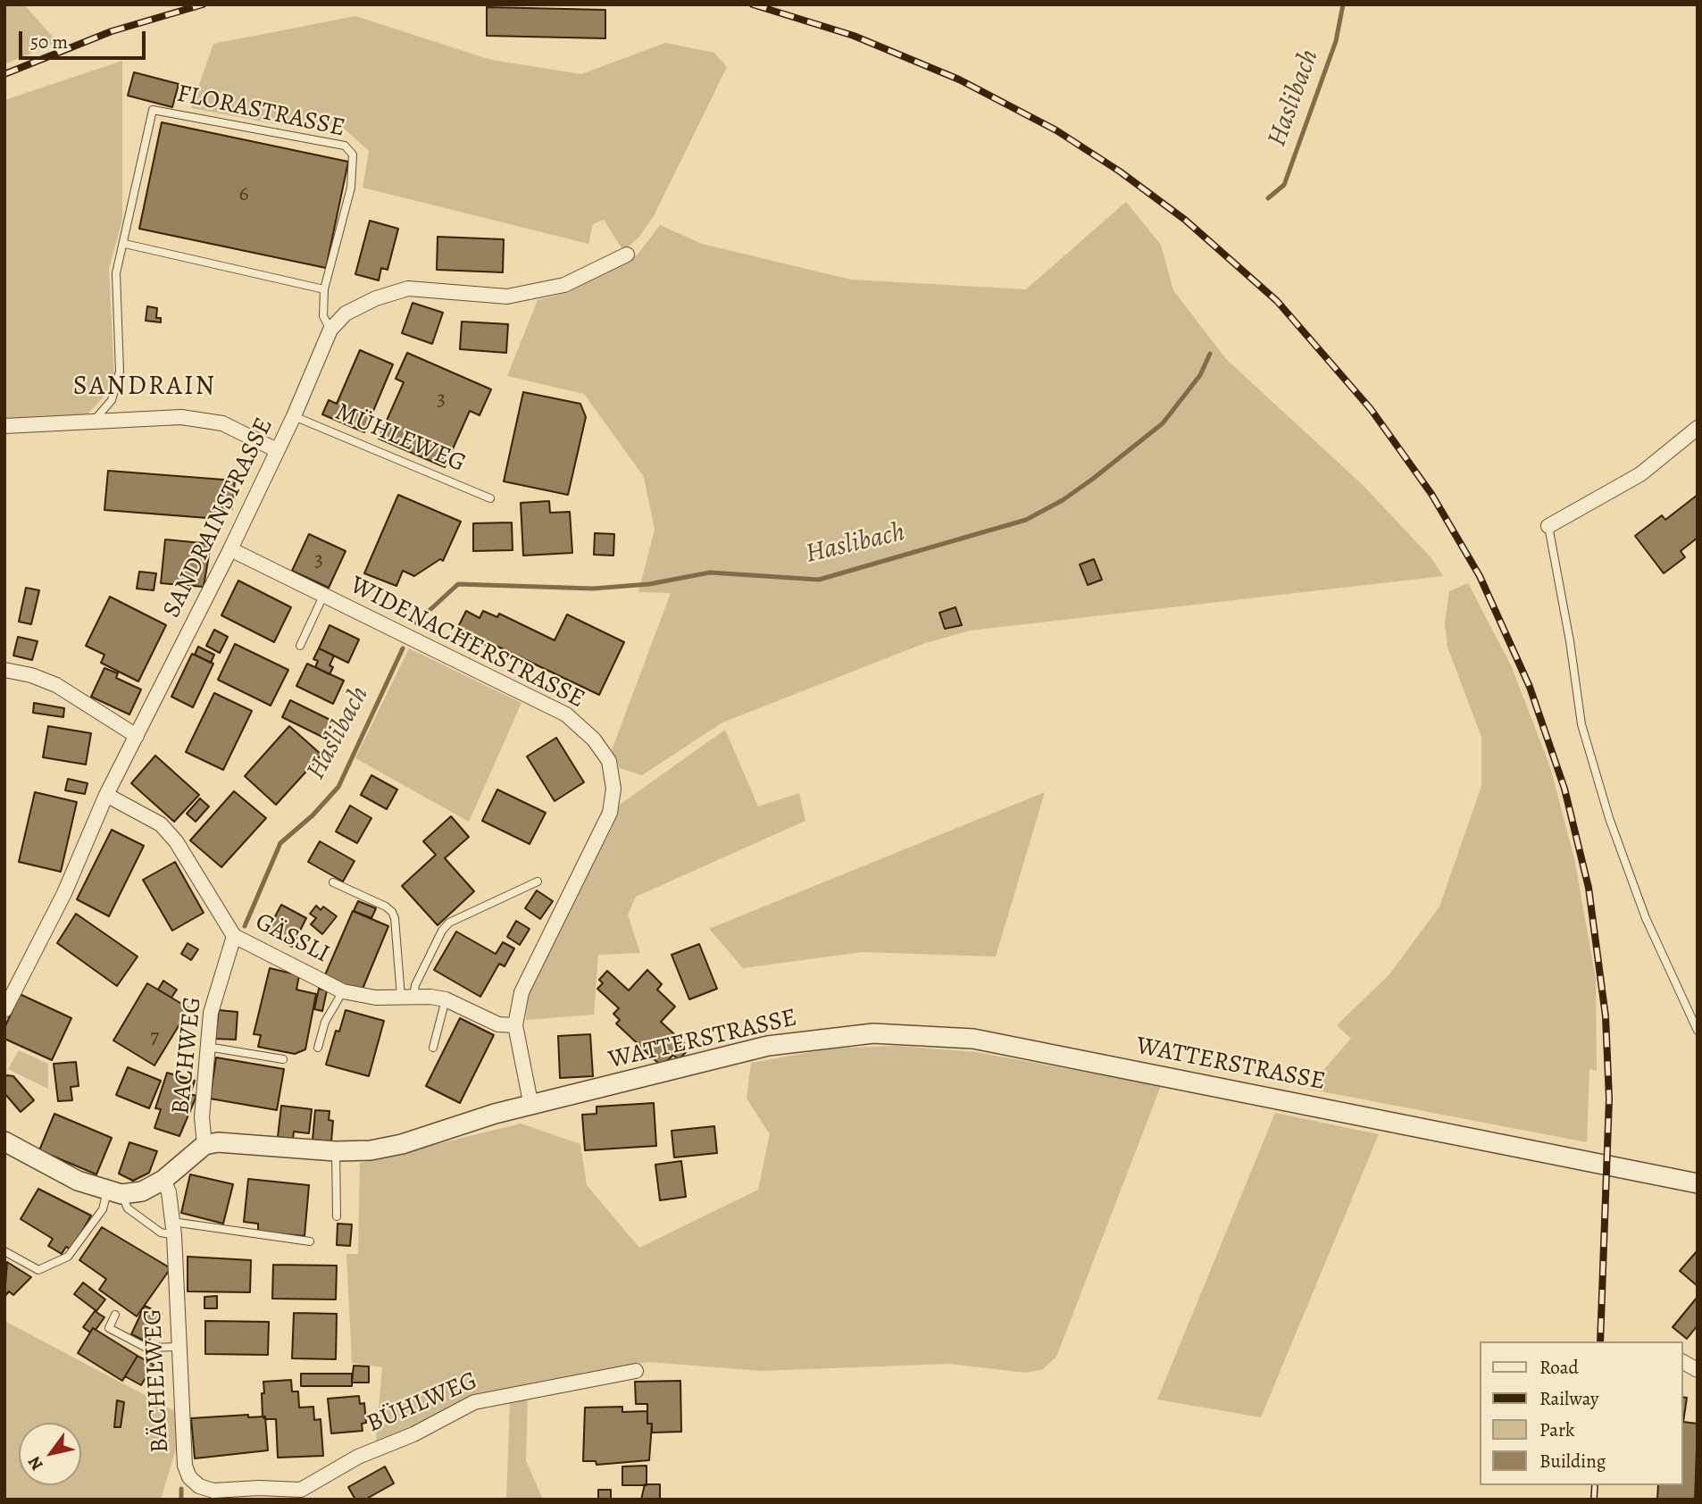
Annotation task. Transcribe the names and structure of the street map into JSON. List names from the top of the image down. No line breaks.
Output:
{"streets":{"street":["SANDRAINSTRASSE","WIDENACHERSTRASSE","GÄSSLI","WATTERSTRASSE","BACHWEG","BÄCHELWEG","BÜHLWEG"],"lane":["FLORASTRASSE","MÜHLEWEG"]},"crossings":[["FLORASTRASSE","SANDRAINSTRASSE"],["MÜHLEWEG","SANDRAINSTRASSE"],["SANDRAINSTRASSE","WIDENACHERSTRASSE"],["SANDRAINSTRASSE","GÄSSLI"],["WIDENACHERSTRASSE","GÄSSLI"],["WIDENACHERSTRASSE","WATTERSTRASSE"],["GÄSSLI","BACHWEG"],["WATTERSTRASSE","BACHWEG"],["BÄCHELWEG","BÜHLWEG"]],"districts":["SANDRAIN"],"water":["Haslibach"],"house_numbers":["6","3","3","7"],"legend":["Road","Railway","Park","Building"],"scale_bar":"50 m","north":"bottom left"}
